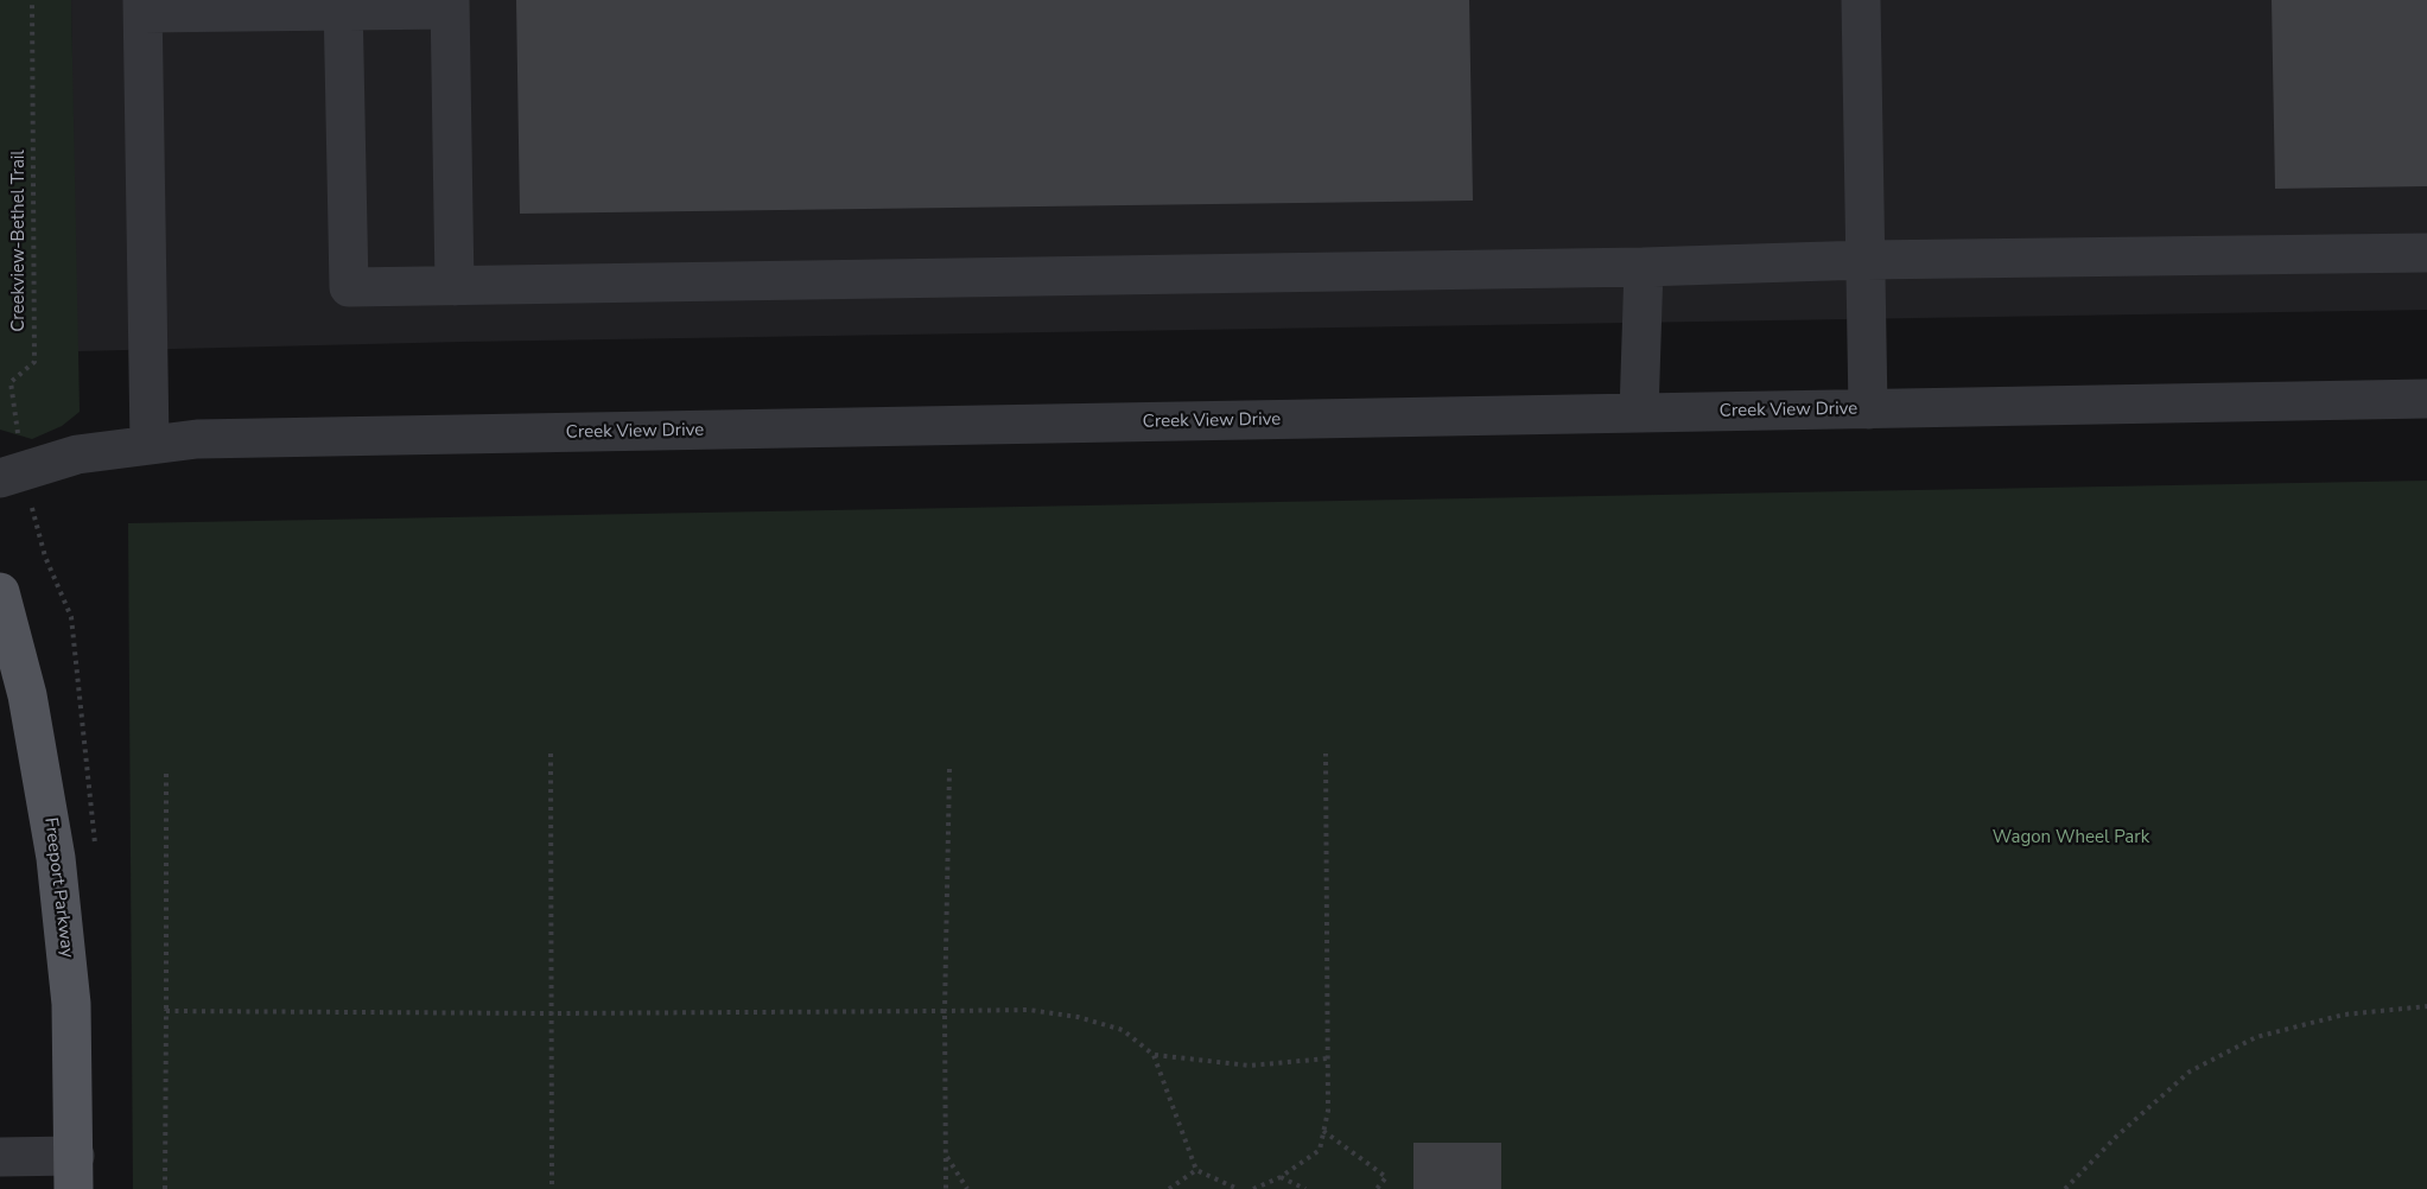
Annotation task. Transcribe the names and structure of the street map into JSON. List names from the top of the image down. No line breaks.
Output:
{"streets":{"main road":["Freeport Parkway"],"street":["Creek View Drive"],"path":["Creekview-Bethel Trail"]},"crossings":[["Creekview-Bethel Trail","Creek View Drive"]],"parks":["Wagon Wheel Park"]}
